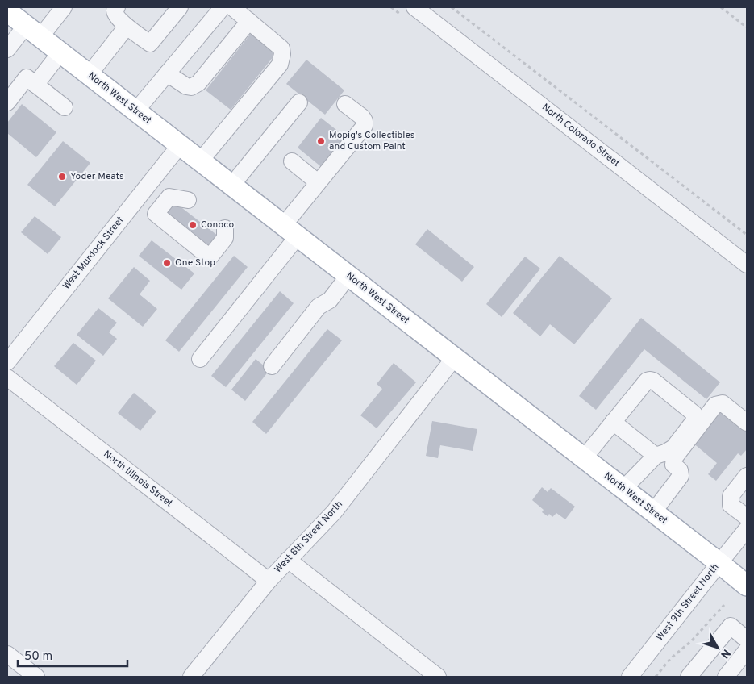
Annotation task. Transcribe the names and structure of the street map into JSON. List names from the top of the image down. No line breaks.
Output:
{"streets":{"main road":["North West Street"],"street":["North Colorado Street","West Murdock Street","North Illinois Street","West 8th Street North","West 9th Street North"]},"crossings":[["North West Street","West Murdock Street"],["North West Street","West 8th Street North"],["North West Street","West 9th Street North"],["North Illinois Street","West 8th Street North"]],"places":["Mopig's Collectibles and Custom Paint","Yoder Meats","Conoco","One Stop"],"scale_bar":"50 m","north":"bottom right"}
